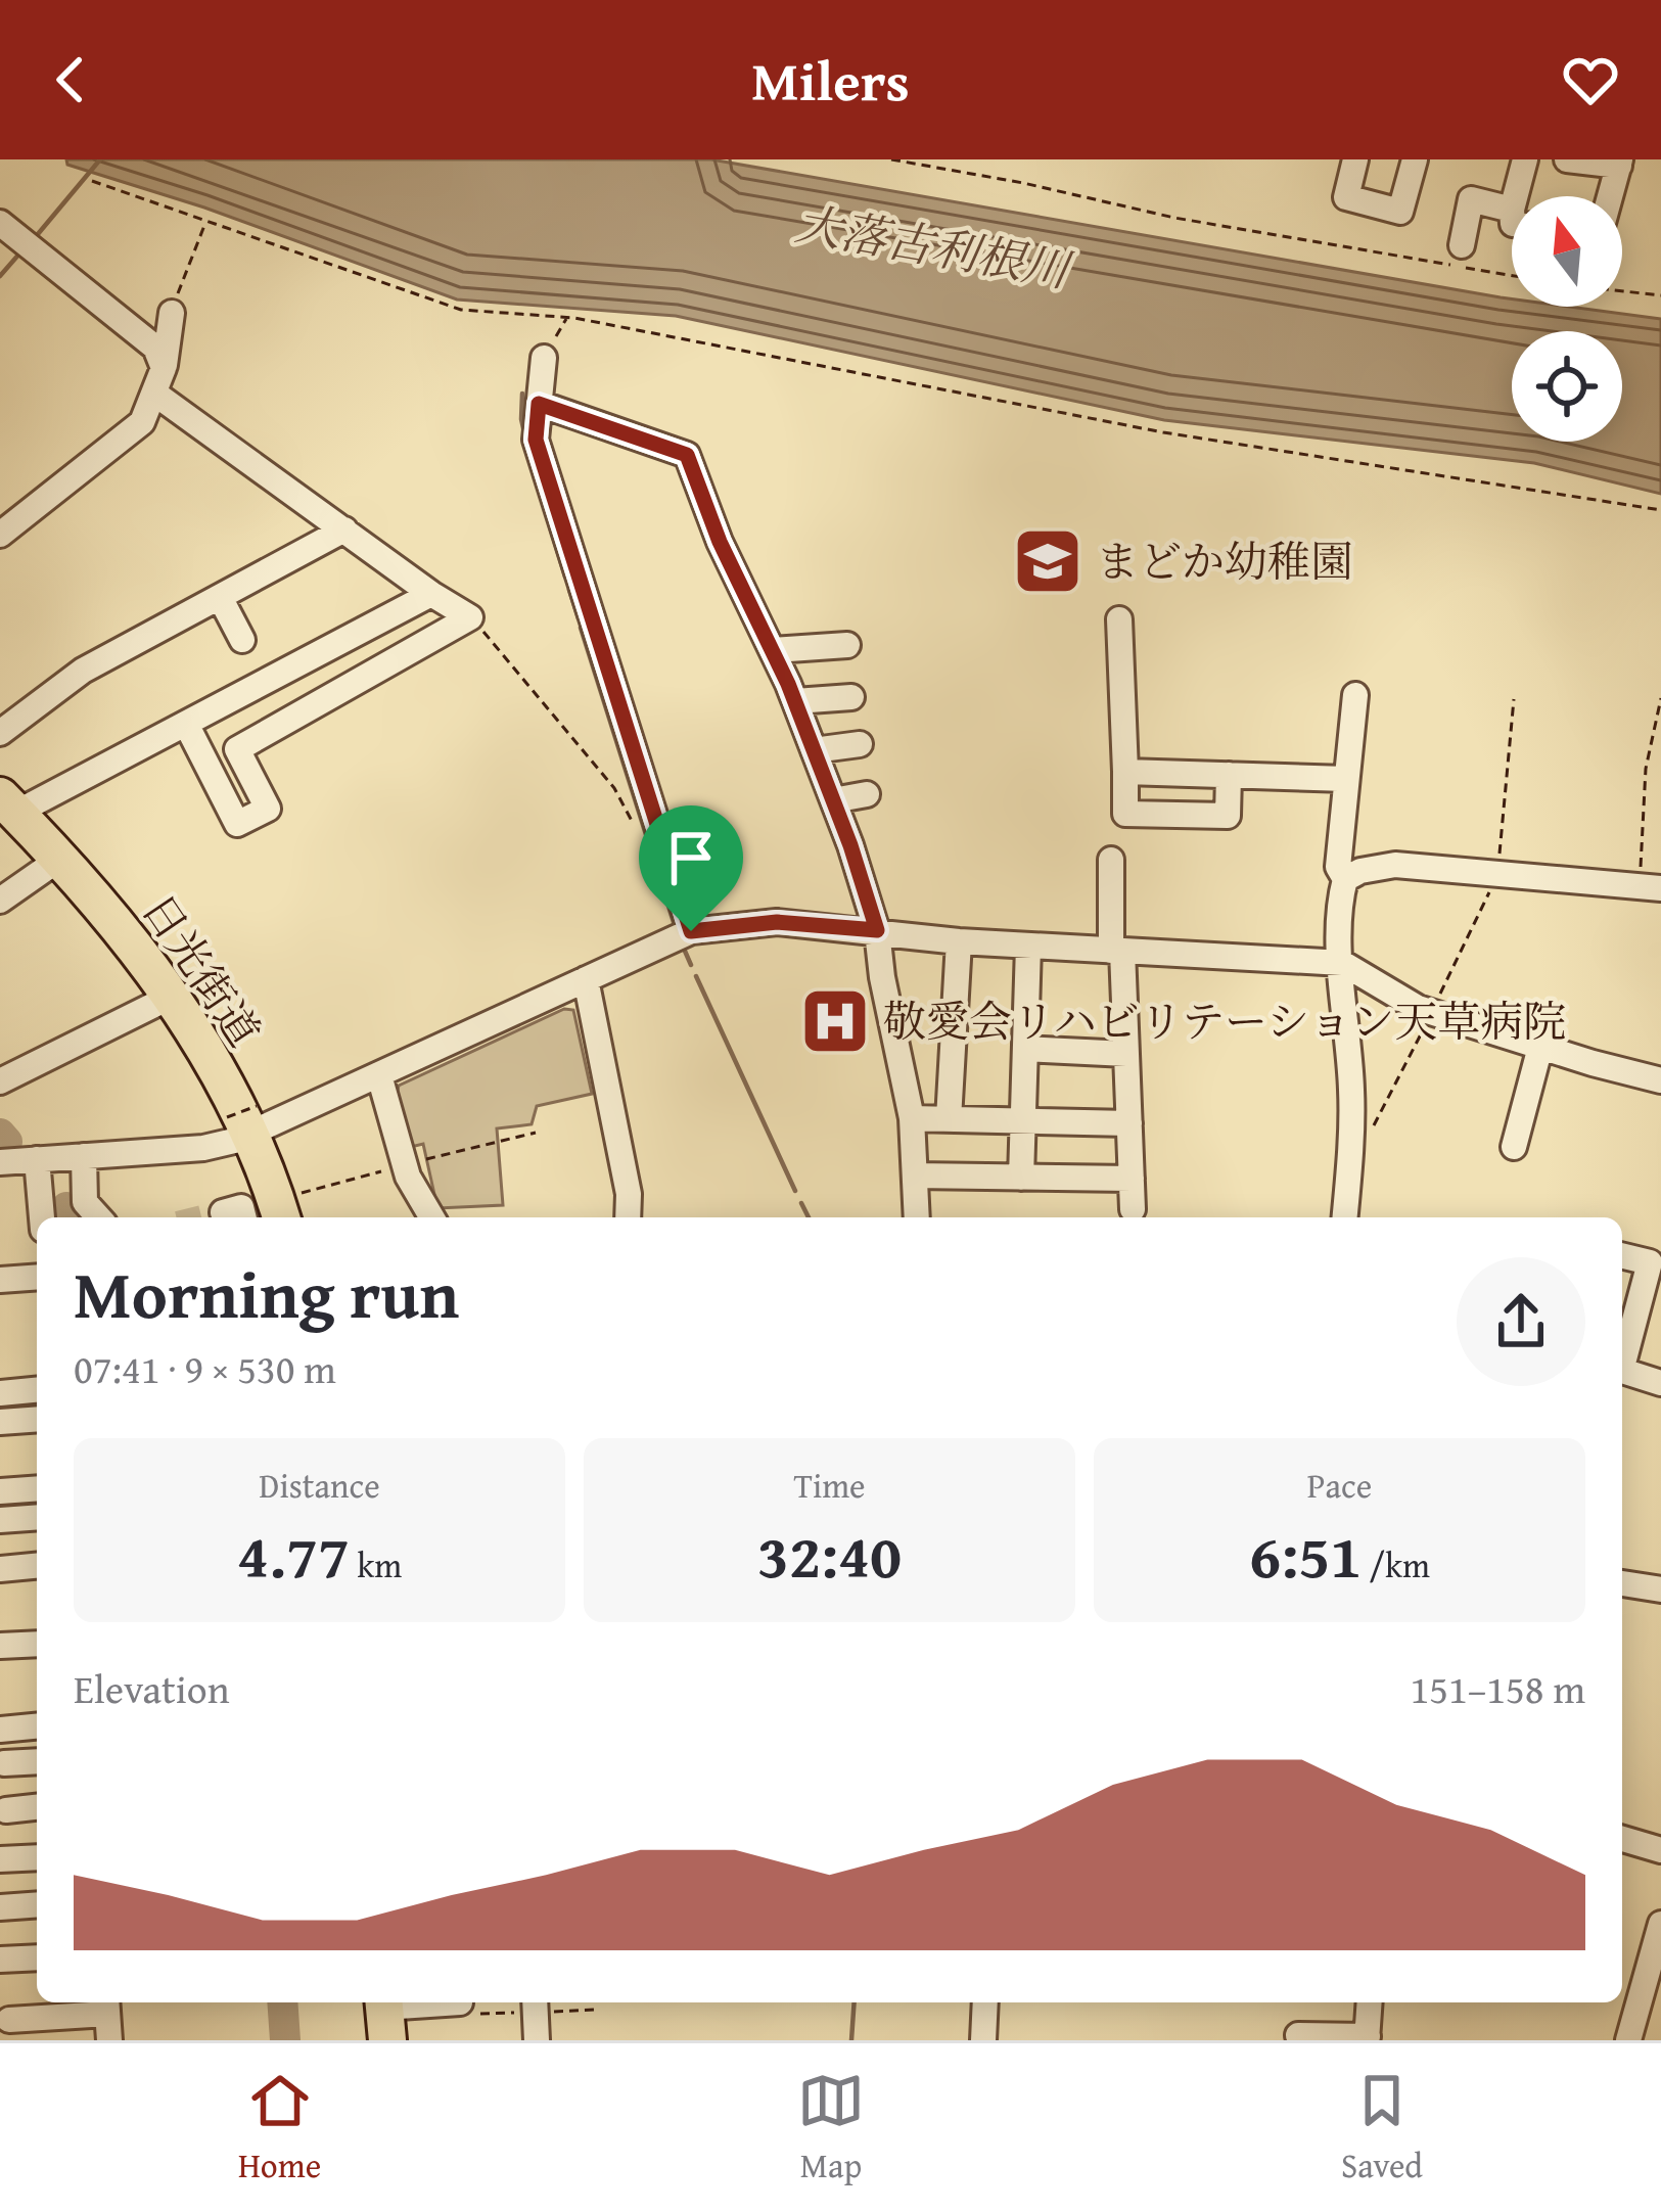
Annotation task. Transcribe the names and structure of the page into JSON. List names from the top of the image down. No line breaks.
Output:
{"streets":{"highway":["日光街道"]},"water":["大落古利根川"],"places":{"school or university":["まどか幼稚園"],"hospital":["敬愛会リハビリテーション天草病院"]},"north":"top","page":{"header":"Milers","heading":["Morning run","07:41 · 9 × 530 m"],"stats":[["Distance","4.77 km"],["Time","32:40"],["Pace","6:51 /km"]],"chart":["Elevation","151–158 m"],"tabs":["Home","Map","Saved"]}}
